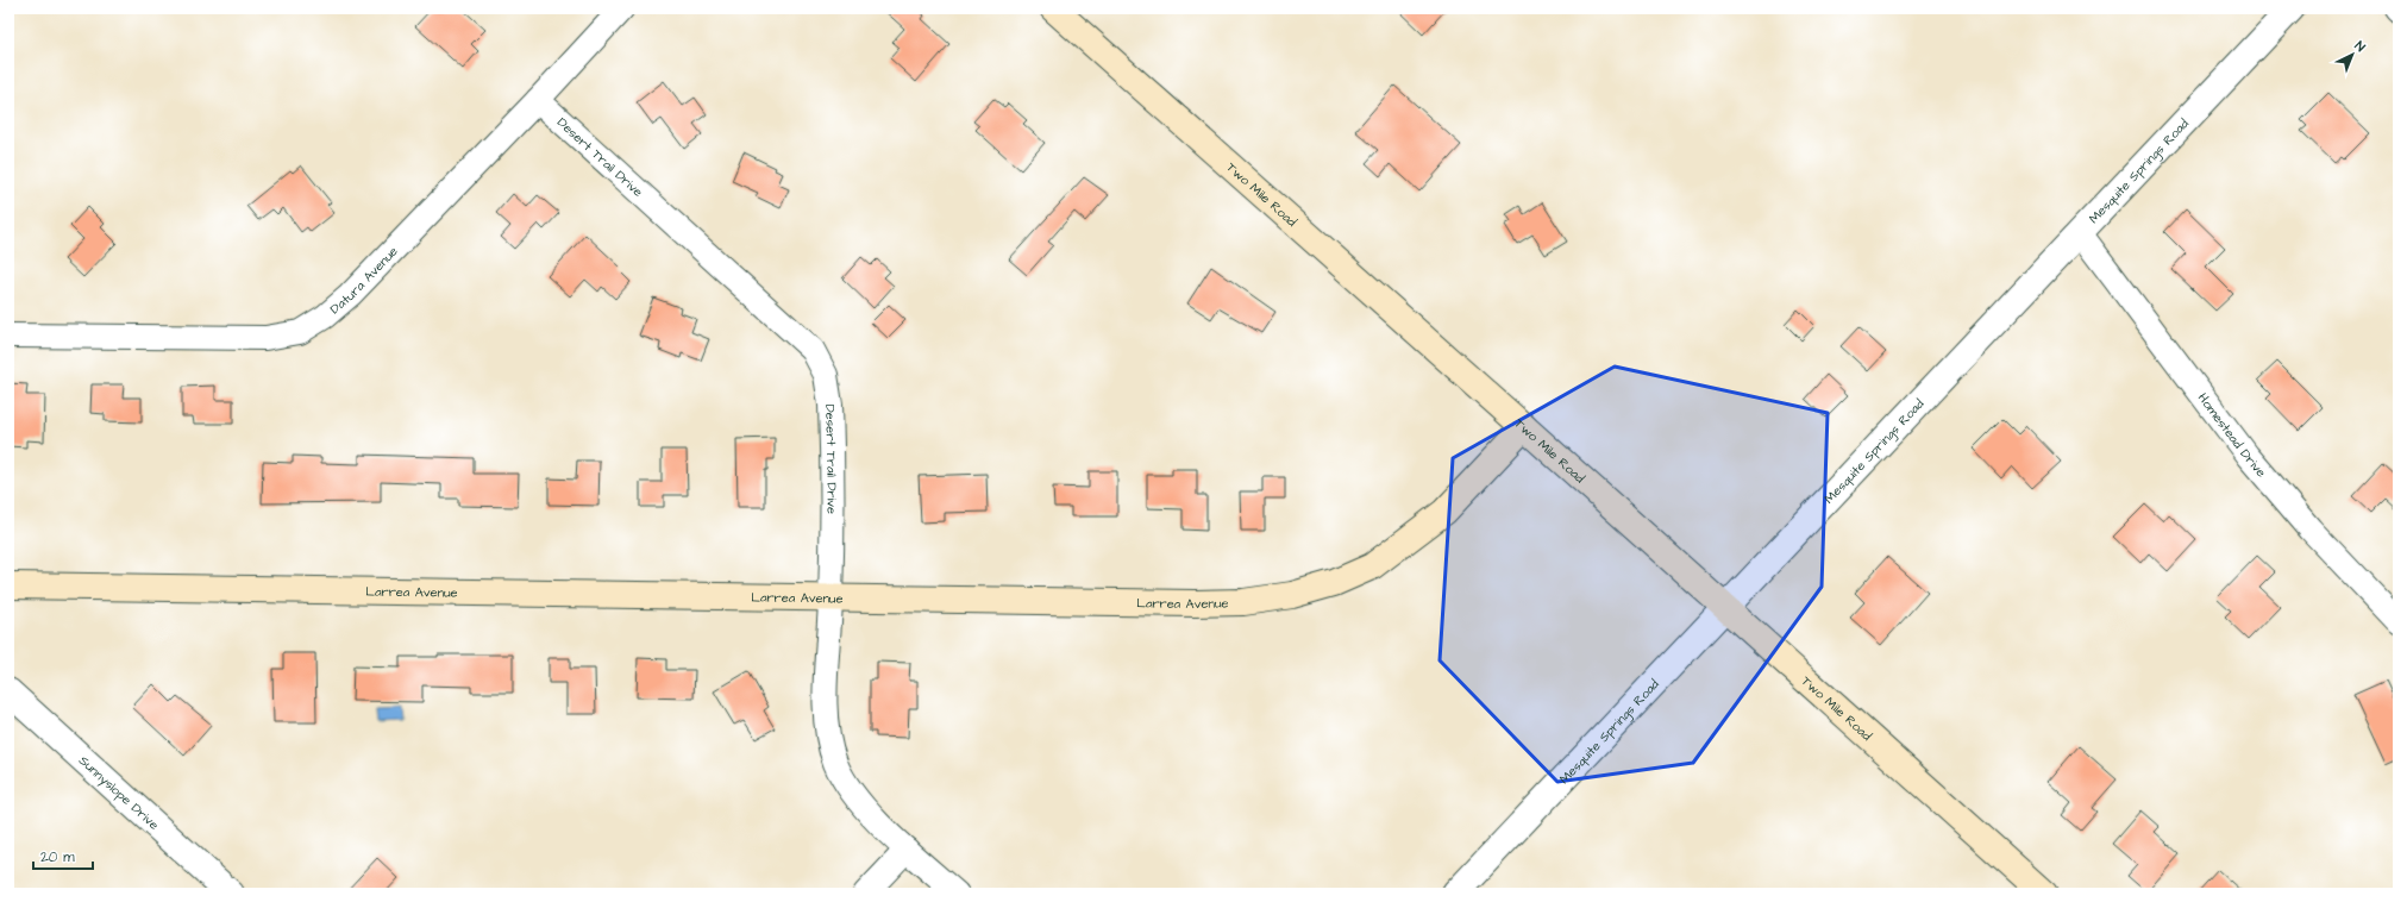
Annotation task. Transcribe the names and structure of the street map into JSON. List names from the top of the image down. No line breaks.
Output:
{"streets":{"main road":["Two Mile Road","Larrea Avenue"],"street":["Desert Trail Drive","Mesquite Springs Road","Datura Avenue","Homestead Drive","Sunnyslope Drive"]},"crossings":[["Desert Trail Drive","Datura Avenue"],["Desert Trail Drive","Larrea Avenue"],["Mesquite Springs Road","Two Mile Road"],["Mesquite Springs Road","Homestead Drive"],["Two Mile Road","Larrea Avenue"]],"scale_bar":"20 m","north":"top right"}
